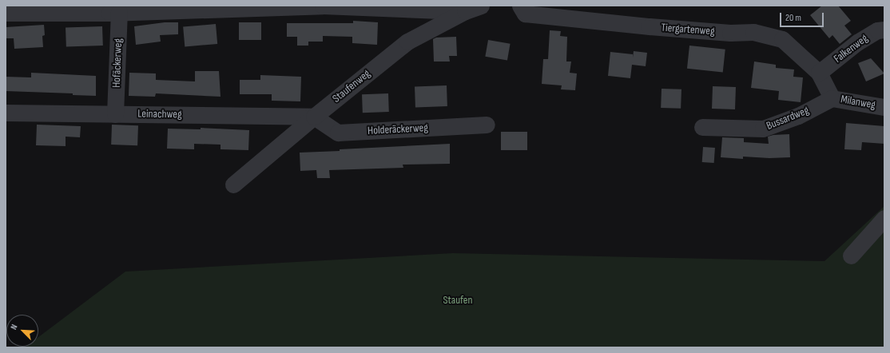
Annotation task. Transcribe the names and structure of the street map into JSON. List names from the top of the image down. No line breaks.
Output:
{"streets":{"street":["Tiergartenweg","Falkenweg","Hofäckerweg","Staufenweg","Milanweg","Leinachweg","Bussardweg","Holderäckerweg"]},"crossings":[["Tiergartenweg","Falkenweg"],["Tiergartenweg","Milanweg"],["Tiergartenweg","Bussardweg"],["Hofäckerweg","Leinachweg"],["Staufenweg","Leinachweg"],["Staufenweg","Holderäckerweg"],["Milanweg","Bussardweg"],["Leinachweg","Holderäckerweg"]],"parks":["Staufen"],"scale_bar":"20 m","north":"top left"}
